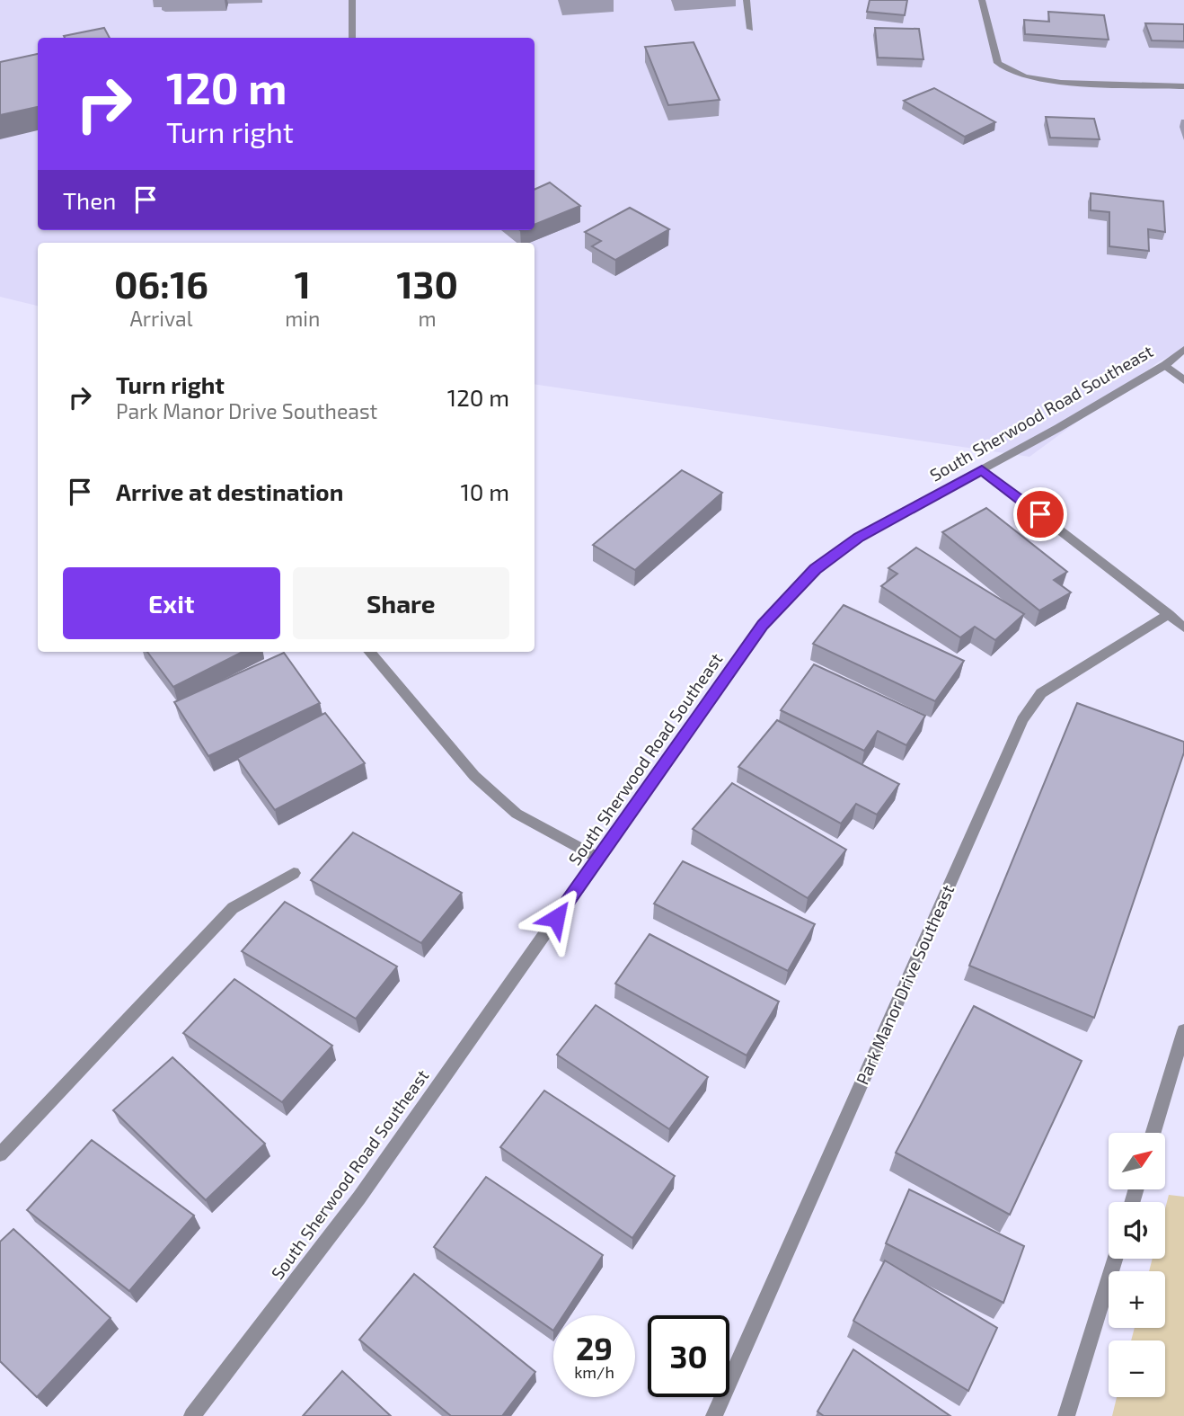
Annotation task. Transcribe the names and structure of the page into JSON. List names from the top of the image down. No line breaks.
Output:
{"streets":{"street":["South Sherwood Road Southeast","Park Manor Drive Southeast"]},"north":"top right","page":{"turn":["120 m","Turn right"],"then":"Then","eta":["06:16","Arrival","1","min","130","m"],"list":[{"name":"Turn right","note":"Park Manor Drive Southeast","value":"120 m"},{"name":"Arrive at destination","value":"10 m"}],"buttons":["Exit","Share"],"map_buttons":["+","−"],"speed":"29 km/h","limit":"30"}}
